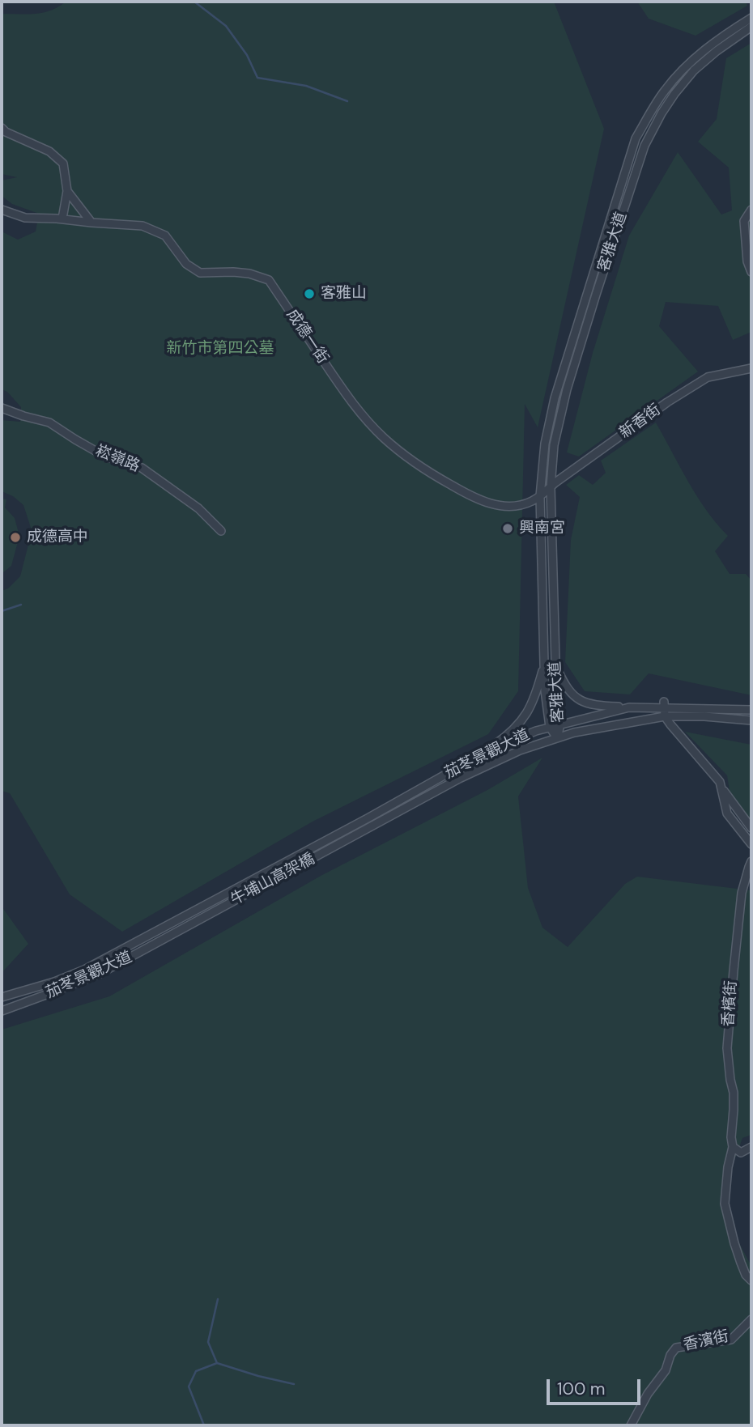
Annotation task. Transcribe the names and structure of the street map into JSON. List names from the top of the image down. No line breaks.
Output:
{"streets":{"street":["客雅大道","成德一街","新香街","崧嶺路","茄苳景觀大道","牛埔山高架橋","香檳街","香濱街"]},"crossings":[["客雅大道","成德一街"],["客雅大道","新香街"],["客雅大道","茄苳景觀大道"],["成德一街","新香街"],["茄苳景觀大道","牛埔山高架橋"]],"parks":["新竹市第四公墓"],"places":["客雅山","興南宮","成德高中"],"scale_bar":"100 m"}
